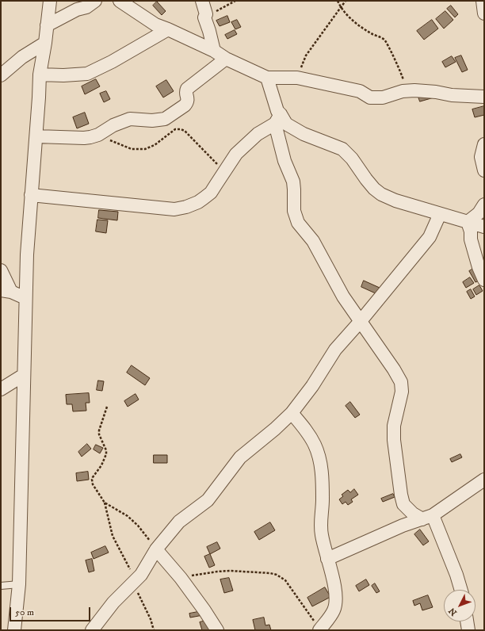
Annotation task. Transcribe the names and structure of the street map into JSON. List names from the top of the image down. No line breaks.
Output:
{"scale_bar":"50 m","north":"bottom left"}
